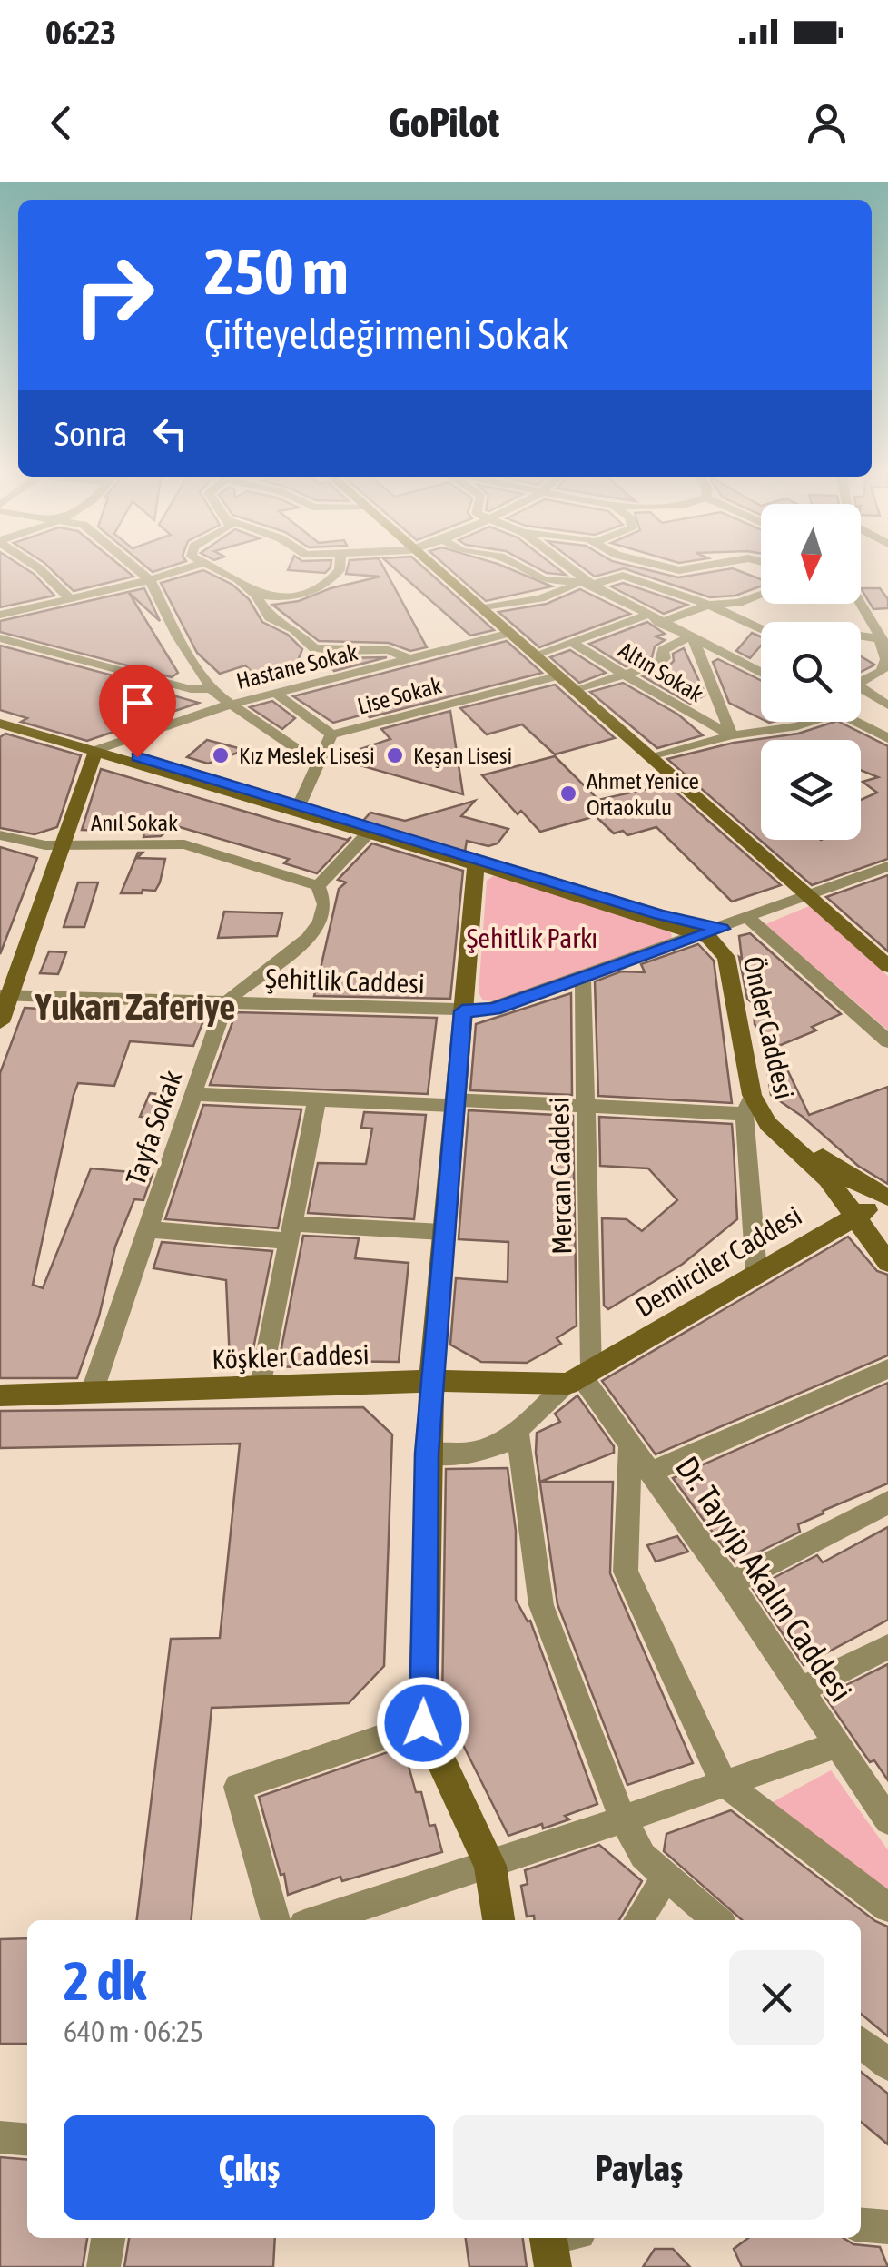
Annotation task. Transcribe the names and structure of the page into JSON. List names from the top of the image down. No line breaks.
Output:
{"streets":{"main road":["Önder Caddesi","Demirciler Caddesi","Köşkler Caddesi"],"street":["Hastane Sokak","Altın Sokak","Lise Sokak","Anıl Sokak","Şehitlik Caddesi","Tayfa Sokak","Mercan Caddesi","Dr. Tayyip Akalın Caddesi"]},"crossings":[["Şehitlik Caddesi","Önder Caddesi"],["Şehitlik Caddesi","Tayfa Sokak"],["Şehitlik Caddesi","Mercan Caddesi"],["Önder Caddesi","Demirciler Caddesi"],["Tayfa Sokak","Köşkler Caddesi"],["Mercan Caddesi","Demirciler Caddesi"],["Mercan Caddesi","Köşkler Caddesi"],["Mercan Caddesi","Dr. Tayyip Akalın Caddesi"],["Demirciler Caddesi","Köşkler Caddesi"],["Demirciler Caddesi","Dr. Tayyip Akalın Caddesi"],["Köşkler Caddesi","Dr. Tayyip Akalın Caddesi"]],"districts":["Yukarı Zaferiye"],"parks":["Şehitlik Parkı"],"places":["Kız Meslek Lisesi","Keşan Lisesi","Ahmet Yenice Ortaokulu"],"north":"bottom","page":{"status":"06:23","header":"GoPilot","turn":["250 m","Çifteyeldeğirmeni Sokak"],"then":"Sonra","heading":["2 dk","640 m · 06:25"],"buttons":["Çıkış","Paylaş"]}}
